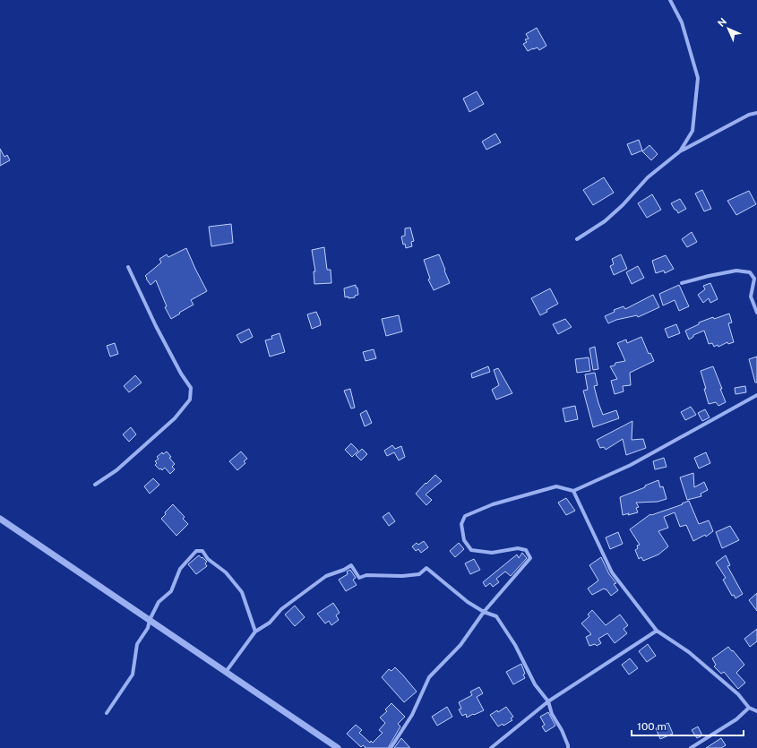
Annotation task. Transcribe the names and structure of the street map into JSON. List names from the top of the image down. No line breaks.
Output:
{"scale_bar":"100 m","north":"top left"}
